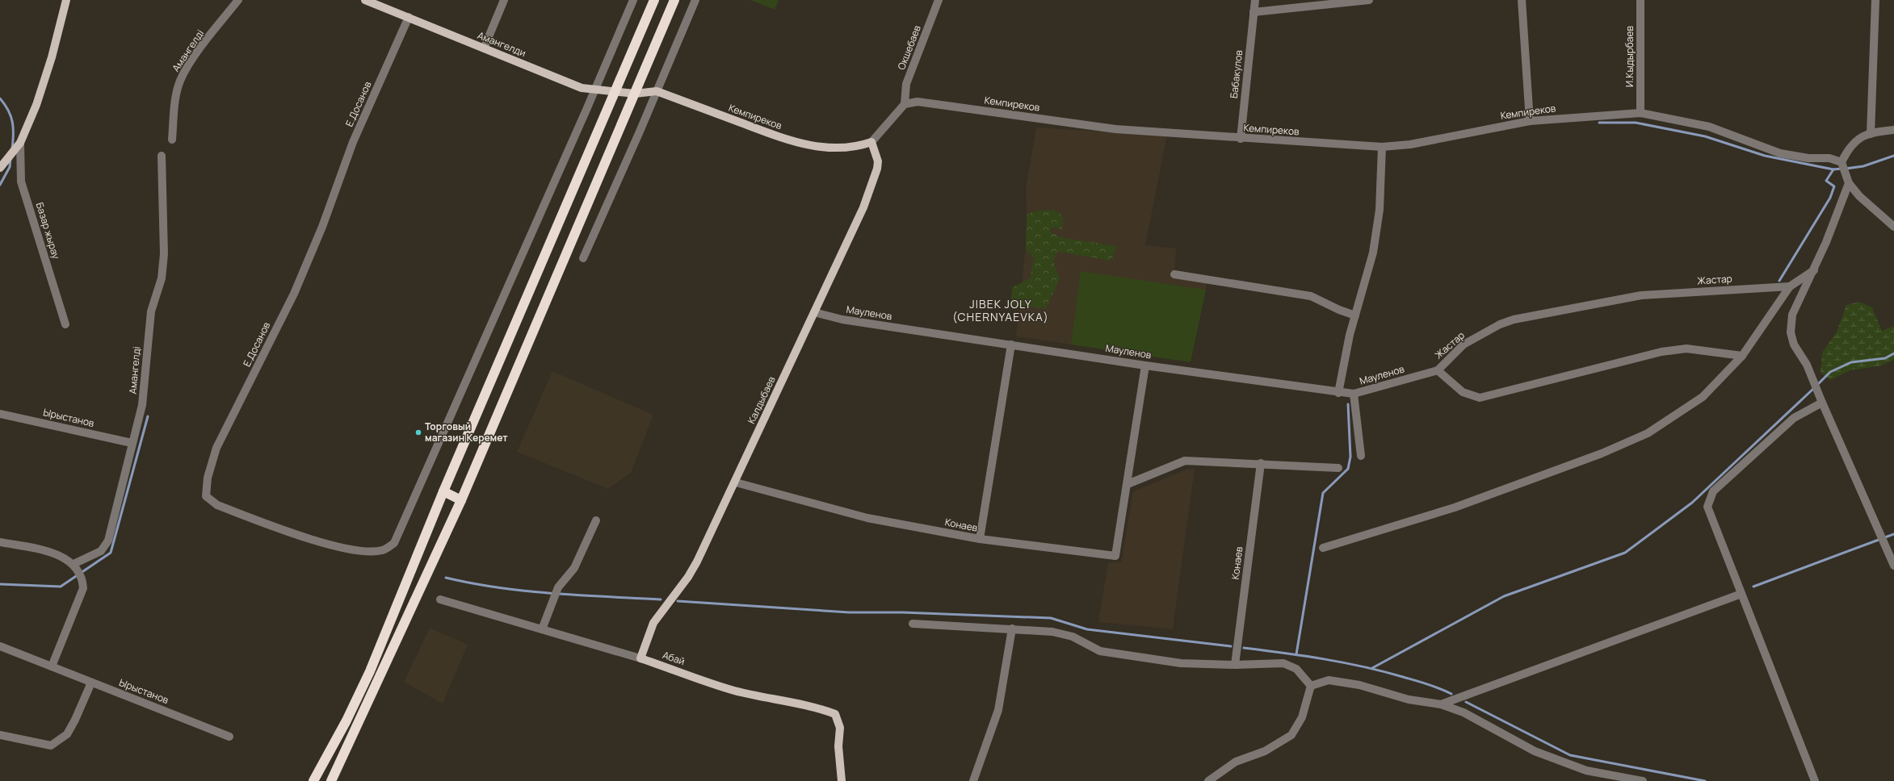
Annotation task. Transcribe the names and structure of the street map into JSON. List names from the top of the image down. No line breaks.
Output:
{"streets":{"main road":["Амангелди","Кемпиреков","Калдыбаев","Абай"],"street":["Окшебаев","Амангелді","И.Кыдырбаев","Бабакулов","Е.Досанов","Базар жырау","Жастар","Мауленов","Ырыстанов","Конаев"]},"crossings":[["Амангелди","Е.Досанов"],["Амангелди","Кемпиреков"],["Окшебаев","Кемпиреков"],["Амангелді","Ырыстанов"],["И.Кыдырбаев","Кемпиреков"],["Бабакулов","Кемпиреков"],["Кемпиреков","Калдыбаев"],["Жастар","Мауленов"],["Мауленов","Калдыбаев"],["Мауленов","Конаев"],["Калдыбаев","Конаев"],["Калдыбаев","Абай"]],"districts":["JIBEK JOLY (CHERNYAEVKA)"],"places":["Торговый магазин Керемет"]}
